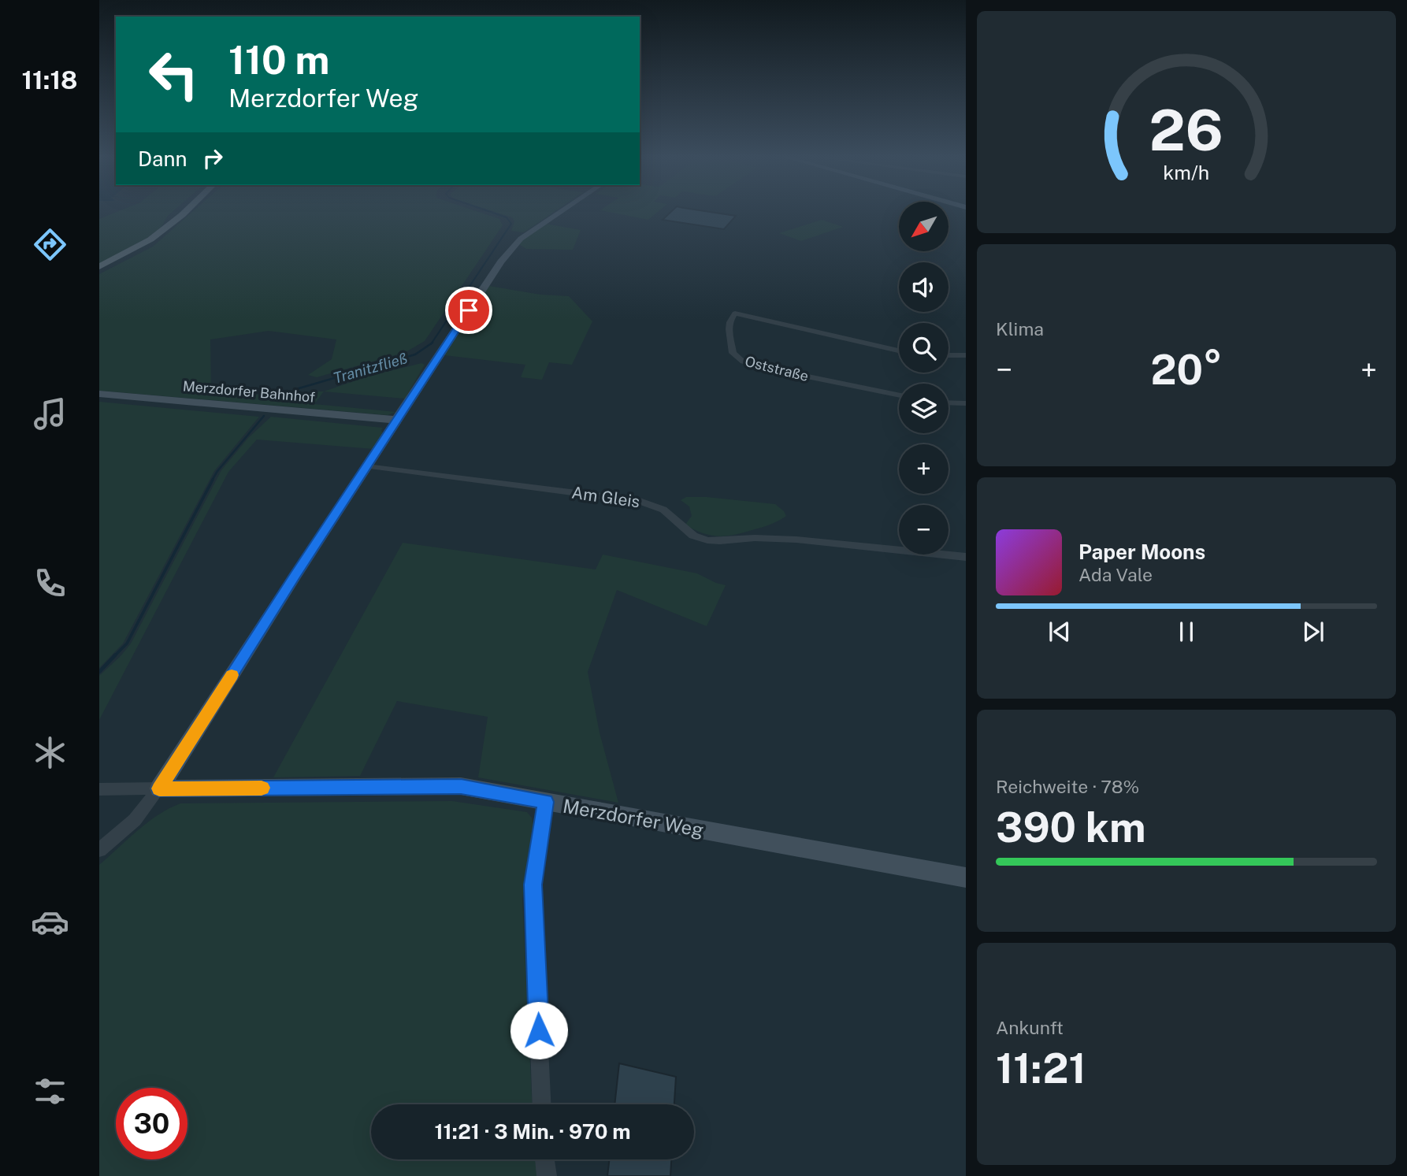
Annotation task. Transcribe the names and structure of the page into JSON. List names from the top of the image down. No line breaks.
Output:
{"streets":{"street":["Oststraße","Merzdorfer Bahnhof","Am Gleis","Merzdorfer Weg"]},"water":["Tranitzfließ"],"north":"bottom left","page":{"tabs":"11:18","turn":["110 m","Merzdorfer Weg"],"then":"Dann","map_buttons":["+","−"],"tile":["Klima",["Reichweite · 78%","390 km"],["Ankunft","11:21"]],"heat":["−","20°","+"],"song":["Paper Moons","Ada Vale"],"limit":"30","trip":"11:21 · 3 Min. · 970 m","gauge":["26","km/h"]}}
